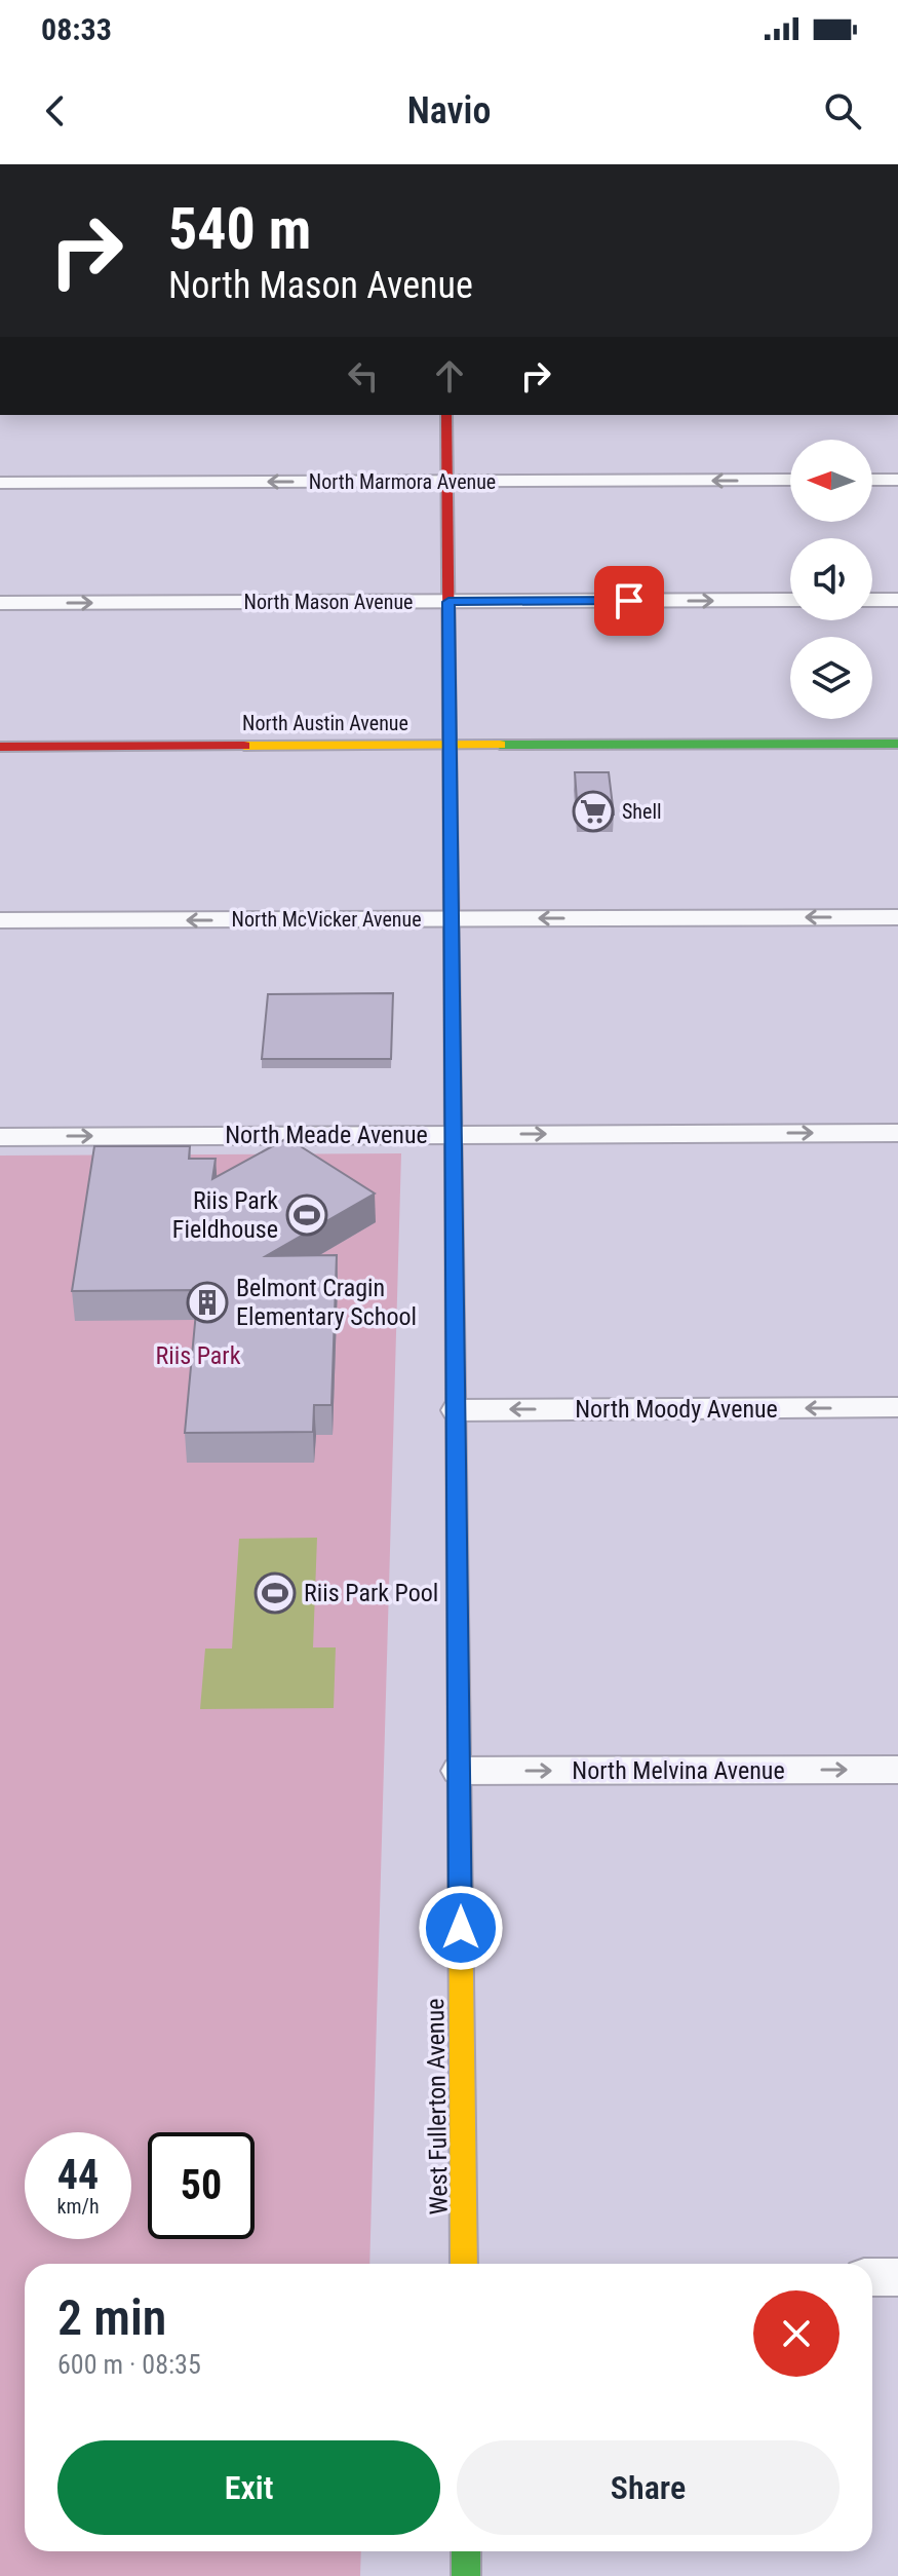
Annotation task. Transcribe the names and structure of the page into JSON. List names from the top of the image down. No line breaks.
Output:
{"streets":{"main road":["North Austin Avenue","West Fullerton Avenue"],"street":["North Marmora Avenue","North Mason Avenue","North McVicker Avenue","North Meade Avenue","North Moody Avenue","North Melvina Avenue"]},"crossings":[["North Marmora Avenue","West Fullerton Avenue"],["North Mason Avenue","West Fullerton Avenue"],["North Austin Avenue","West Fullerton Avenue"],["North McVicker Avenue","West Fullerton Avenue"],["North Meade Avenue","West Fullerton Avenue"],["North Moody Avenue","West Fullerton Avenue"],["North Melvina Avenue","West Fullerton Avenue"]],"one_way":["North Marmora Avenue","North Mason Avenue","North McVicker Avenue","North Meade Avenue","North Moody Avenue","North Melvina Avenue"],"parks":["Riis Park"],"places":{"supermarket":["Shell"],"sports":["Riis Park Fieldhouse","Riis Park Pool"],"building":["Belmont Cragin Elementary School"]},"north":"left","page":{"status":"08:33","header":"Navio","turn":["540 m","North Mason Avenue"],"speed":"44 km/h","limit":"50","heading":["2 min","600 m · 08:35"],"buttons":["Exit","Share"]}}
